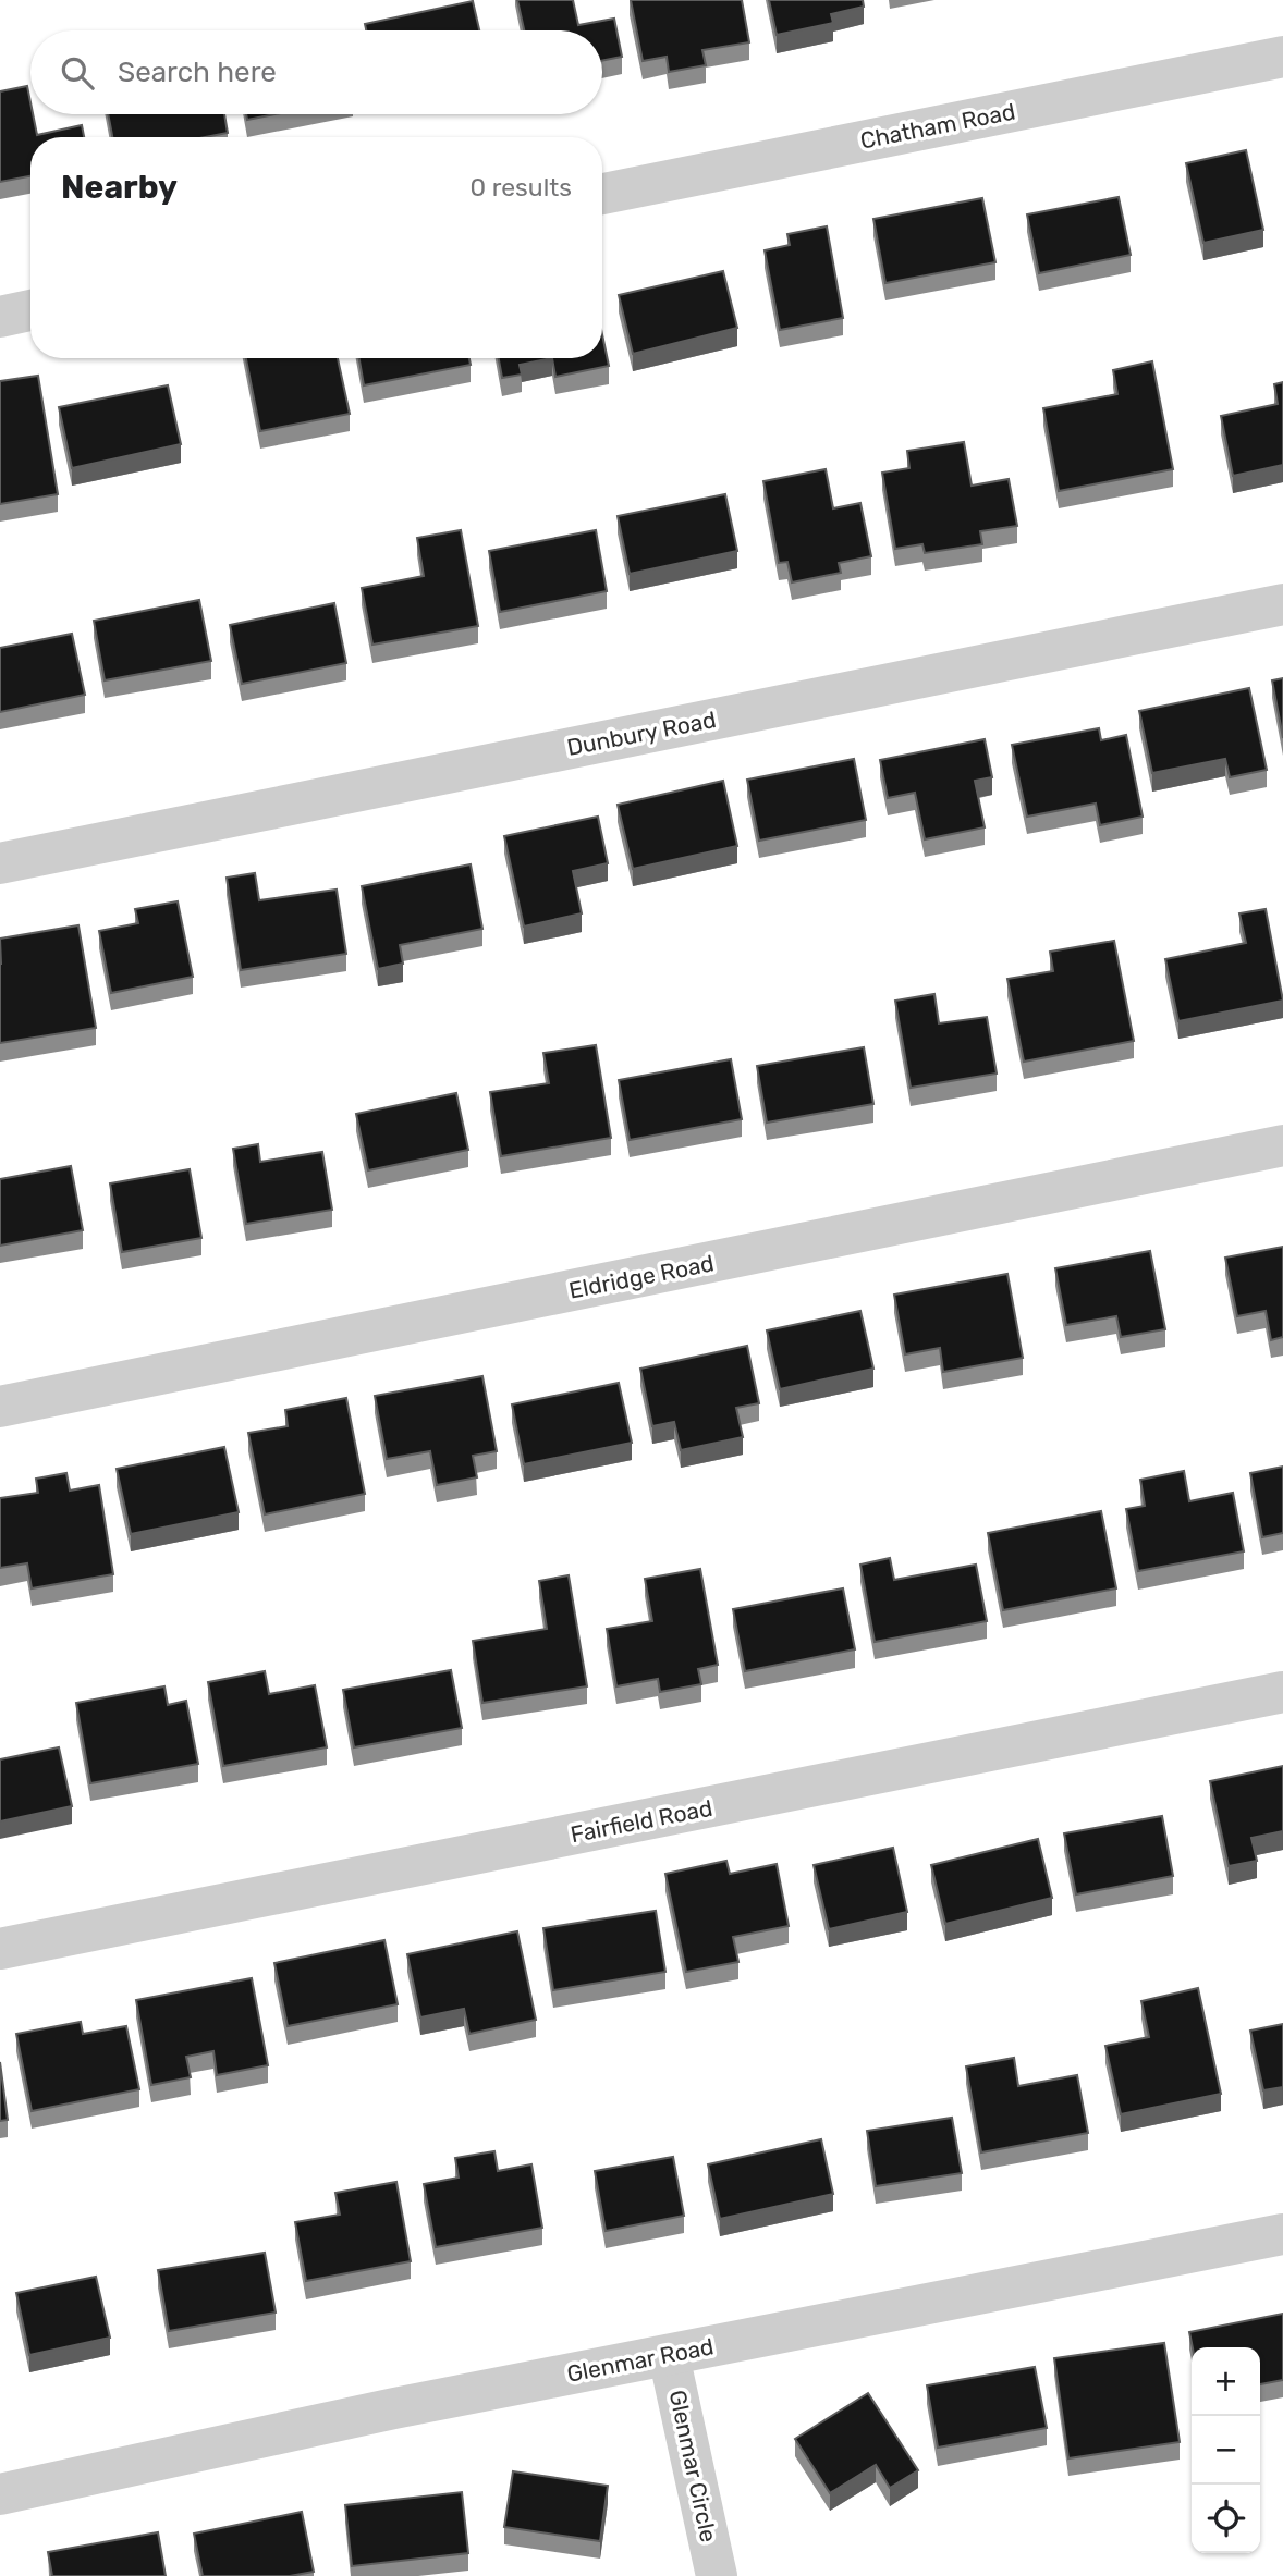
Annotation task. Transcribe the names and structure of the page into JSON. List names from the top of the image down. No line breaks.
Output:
{"streets":{"street":["Chatham Road","Dunbury Road","Eldridge Road","Fairfield Road","Glenmar Road","Glenmar Circle"]},"crossings":[["Glenmar Road","Glenmar Circle"]],"page":{"search":"Search here","heading":["Nearby","0 results"],"map_buttons":["+","−"]}}
